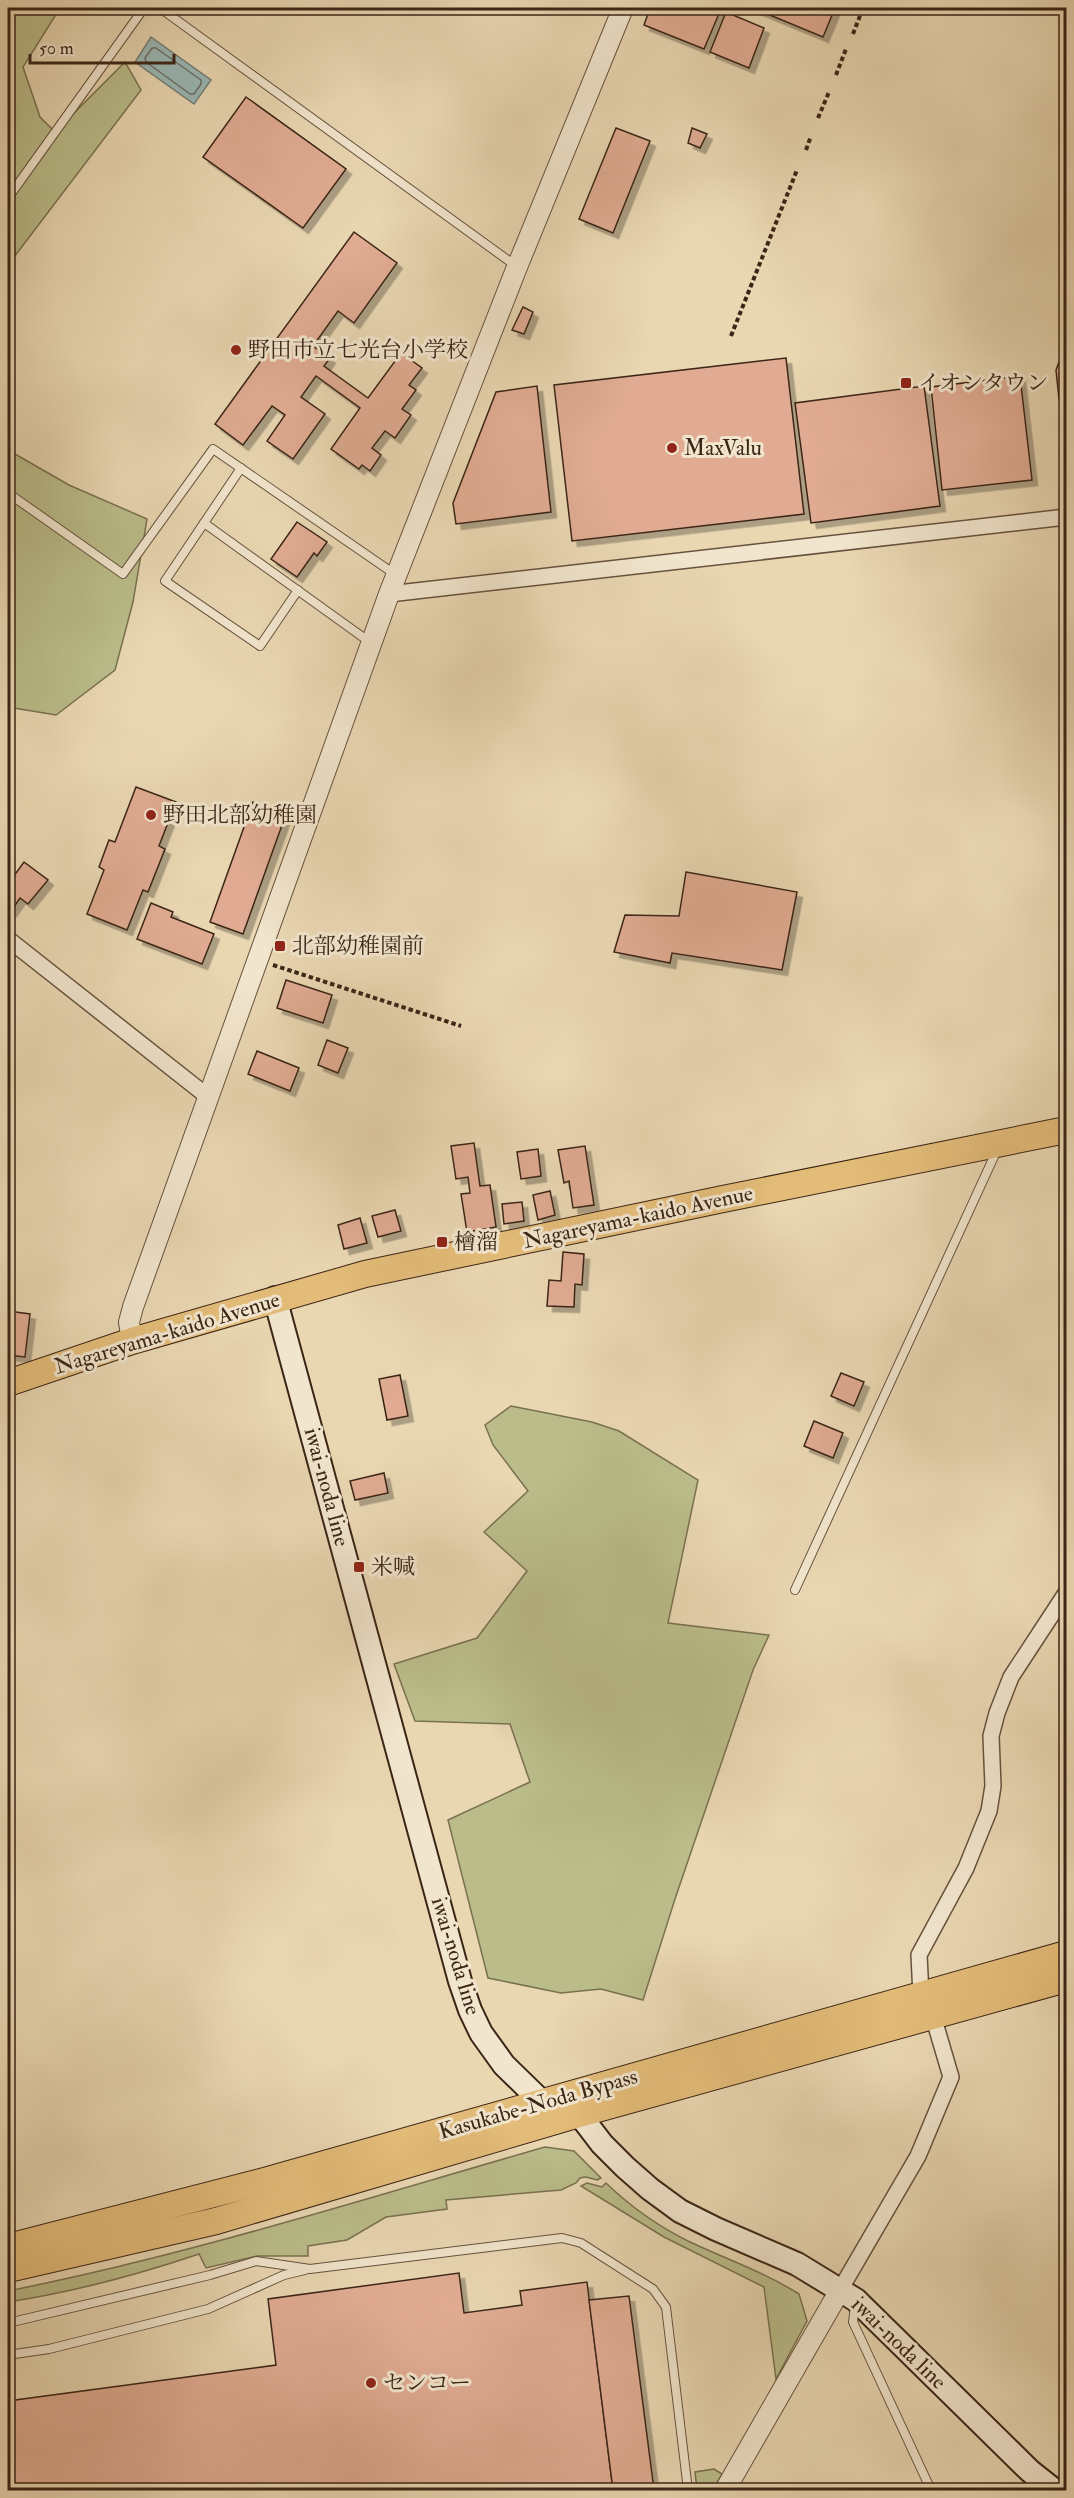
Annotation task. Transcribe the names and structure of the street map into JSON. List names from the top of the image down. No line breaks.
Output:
{"streets":{"main road":["Nagareyama-kaido Avenue","iwai-noda line","Kasukabe-Noda Bypass"]},"crossings":[["Nagareyama-kaido Avenue","iwai-noda line"],["iwai-noda line","Kasukabe-Noda Bypass"]],"places":{"other":["野田市立七光台小学校","MaxValu","野田北部幼稚園","センコー"],"transit":["イオンタウン","北部幼稚園前","檜溜","米喊"]},"scale_bar":"50 m"}
